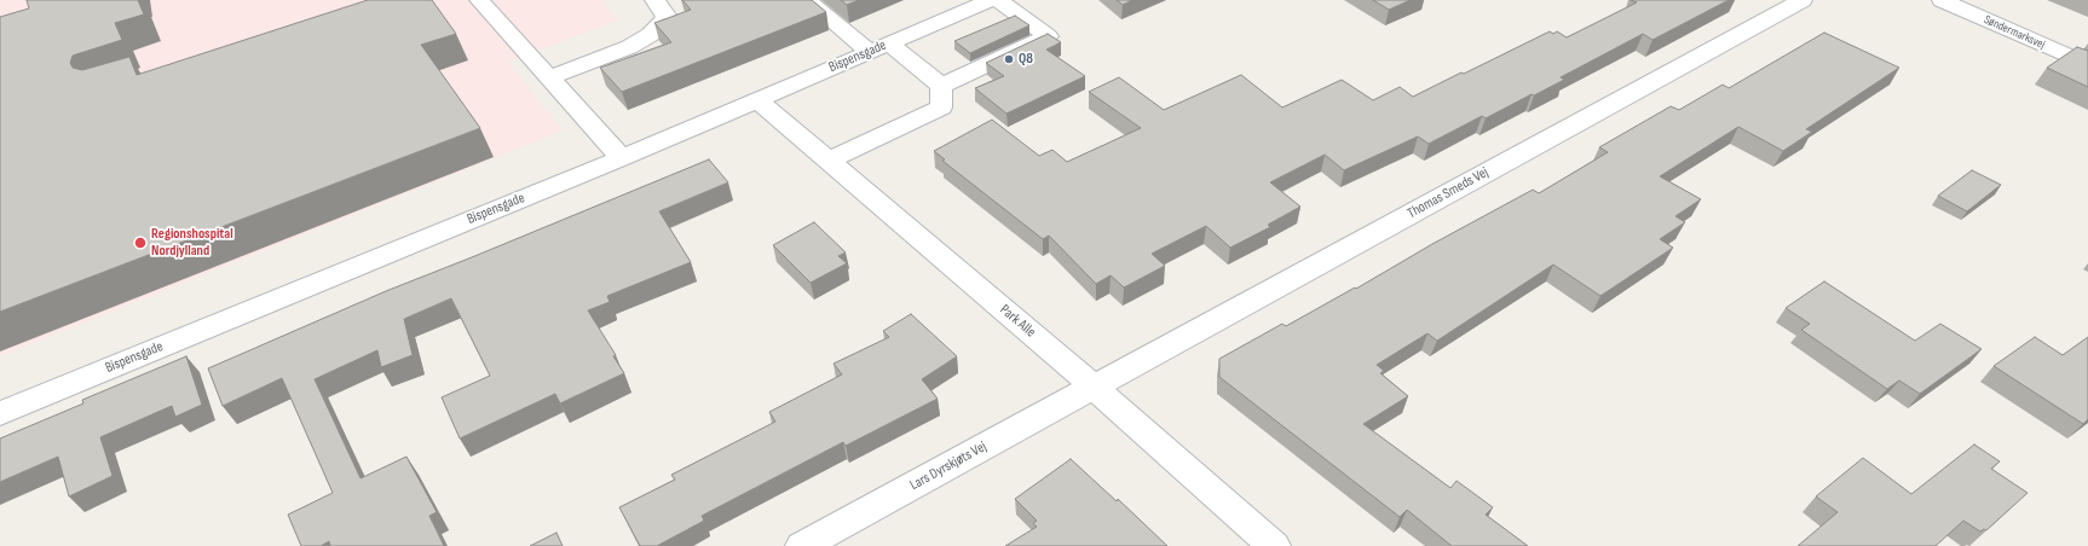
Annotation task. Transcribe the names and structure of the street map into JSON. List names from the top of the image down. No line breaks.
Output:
{"streets":{"street":["Søndermarksvej","Bispensgade","Thomas Smeds Vej","Park Alle","Lars Dyrskjøts Vej"]},"crossings":[["Bispensgade","Park Alle"],["Thomas Smeds Vej","Park Alle"],["Thomas Smeds Vej","Lars Dyrskjøts Vej"],["Park Alle","Lars Dyrskjøts Vej"]],"places":["Q8","Regionshospital Nordjylland"]}
